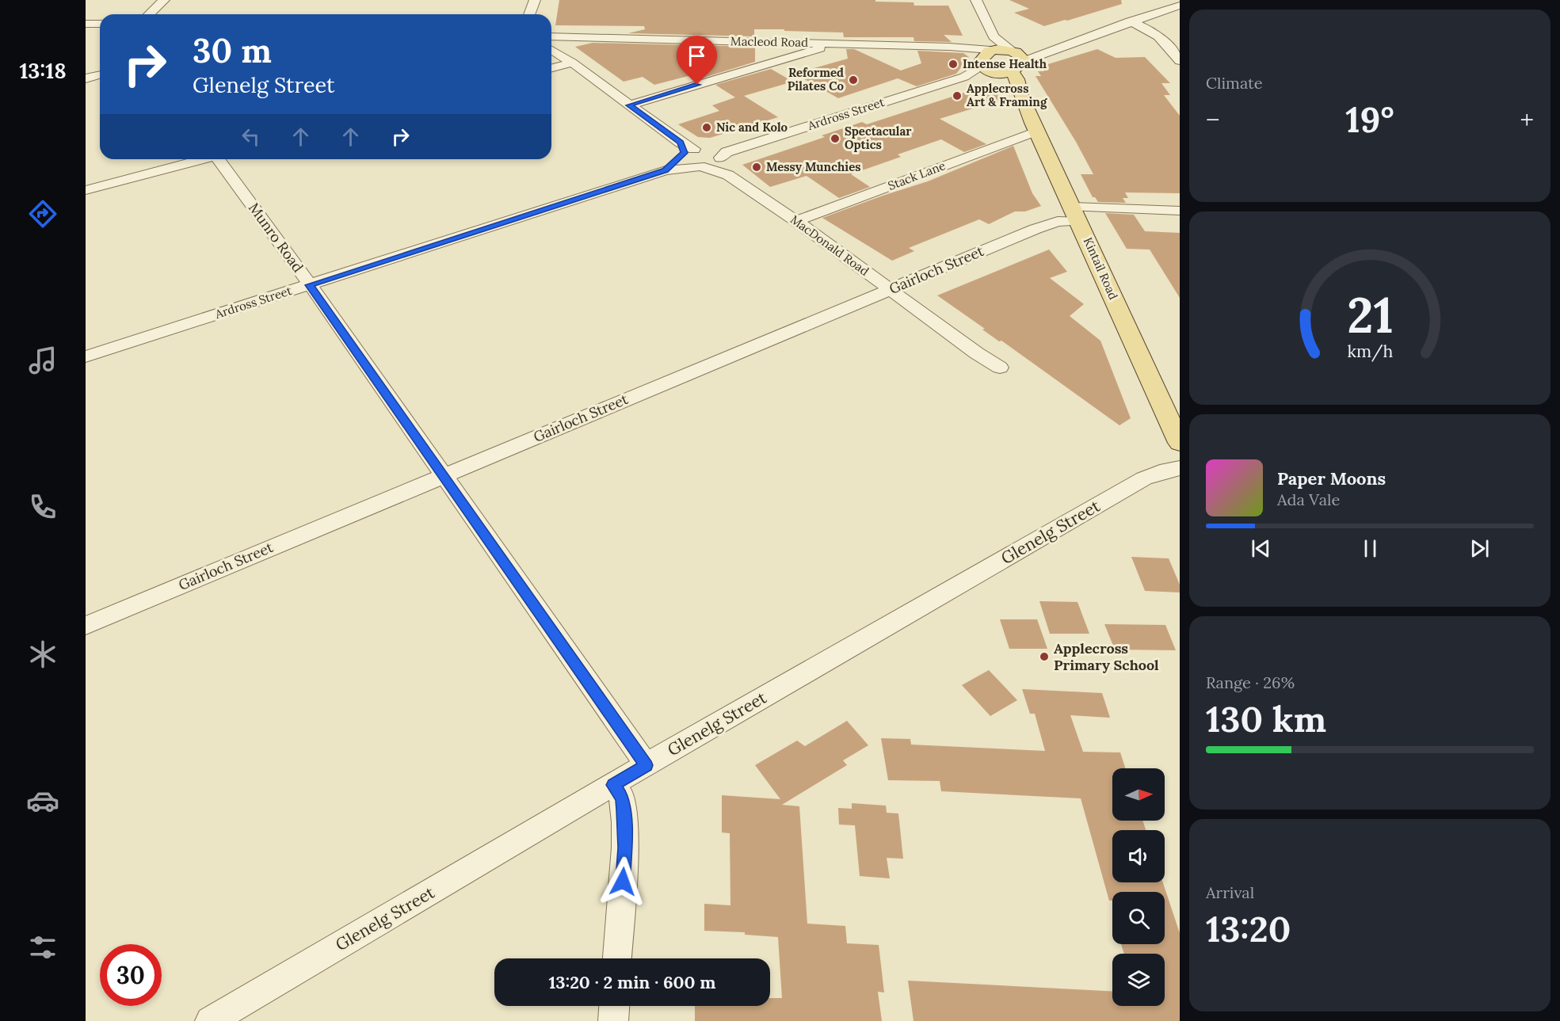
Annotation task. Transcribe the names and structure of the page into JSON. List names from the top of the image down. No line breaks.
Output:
{"streets":{"main road":["Kintail Road"],"street":["Macleod Road","Ardross Street","Stack Lane","Munro Road","MacDonald Road","Gairloch Street","Glenelg Street"]},"crossings":[["Macleod Road","Ardross Street"],["Macleod Road","Kintail Road"],["Ardross Street","Munro Road"],["Ardross Street","MacDonald Road"],["Ardross Street","Kintail Road"],["Stack Lane","MacDonald Road"],["Stack Lane","Kintail Road"],["Munro Road","Gairloch Street"],["Munro Road","Glenelg Street"],["MacDonald Road","Gairloch Street"],["Kintail Road","Gairloch Street"]],"places":["Intense Health","Reformed Pilates Co","Applecross Art & Framing","Nic and Kolo","Spectacular Optics","Messy Munchies","Applecross Primary School"],"north":"right","page":{"tabs":"13:18","tile":["Climate",["Range · 26%","130 km"],["Arrival","13:20"]],"turn":["30 m","Glenelg Street"],"heat":["−","19°","+"],"song":["Paper Moons","Ada Vale"],"limit":"30","trip":"13:20 · 2 min · 600 m","gauge":["21","km/h"]}}
